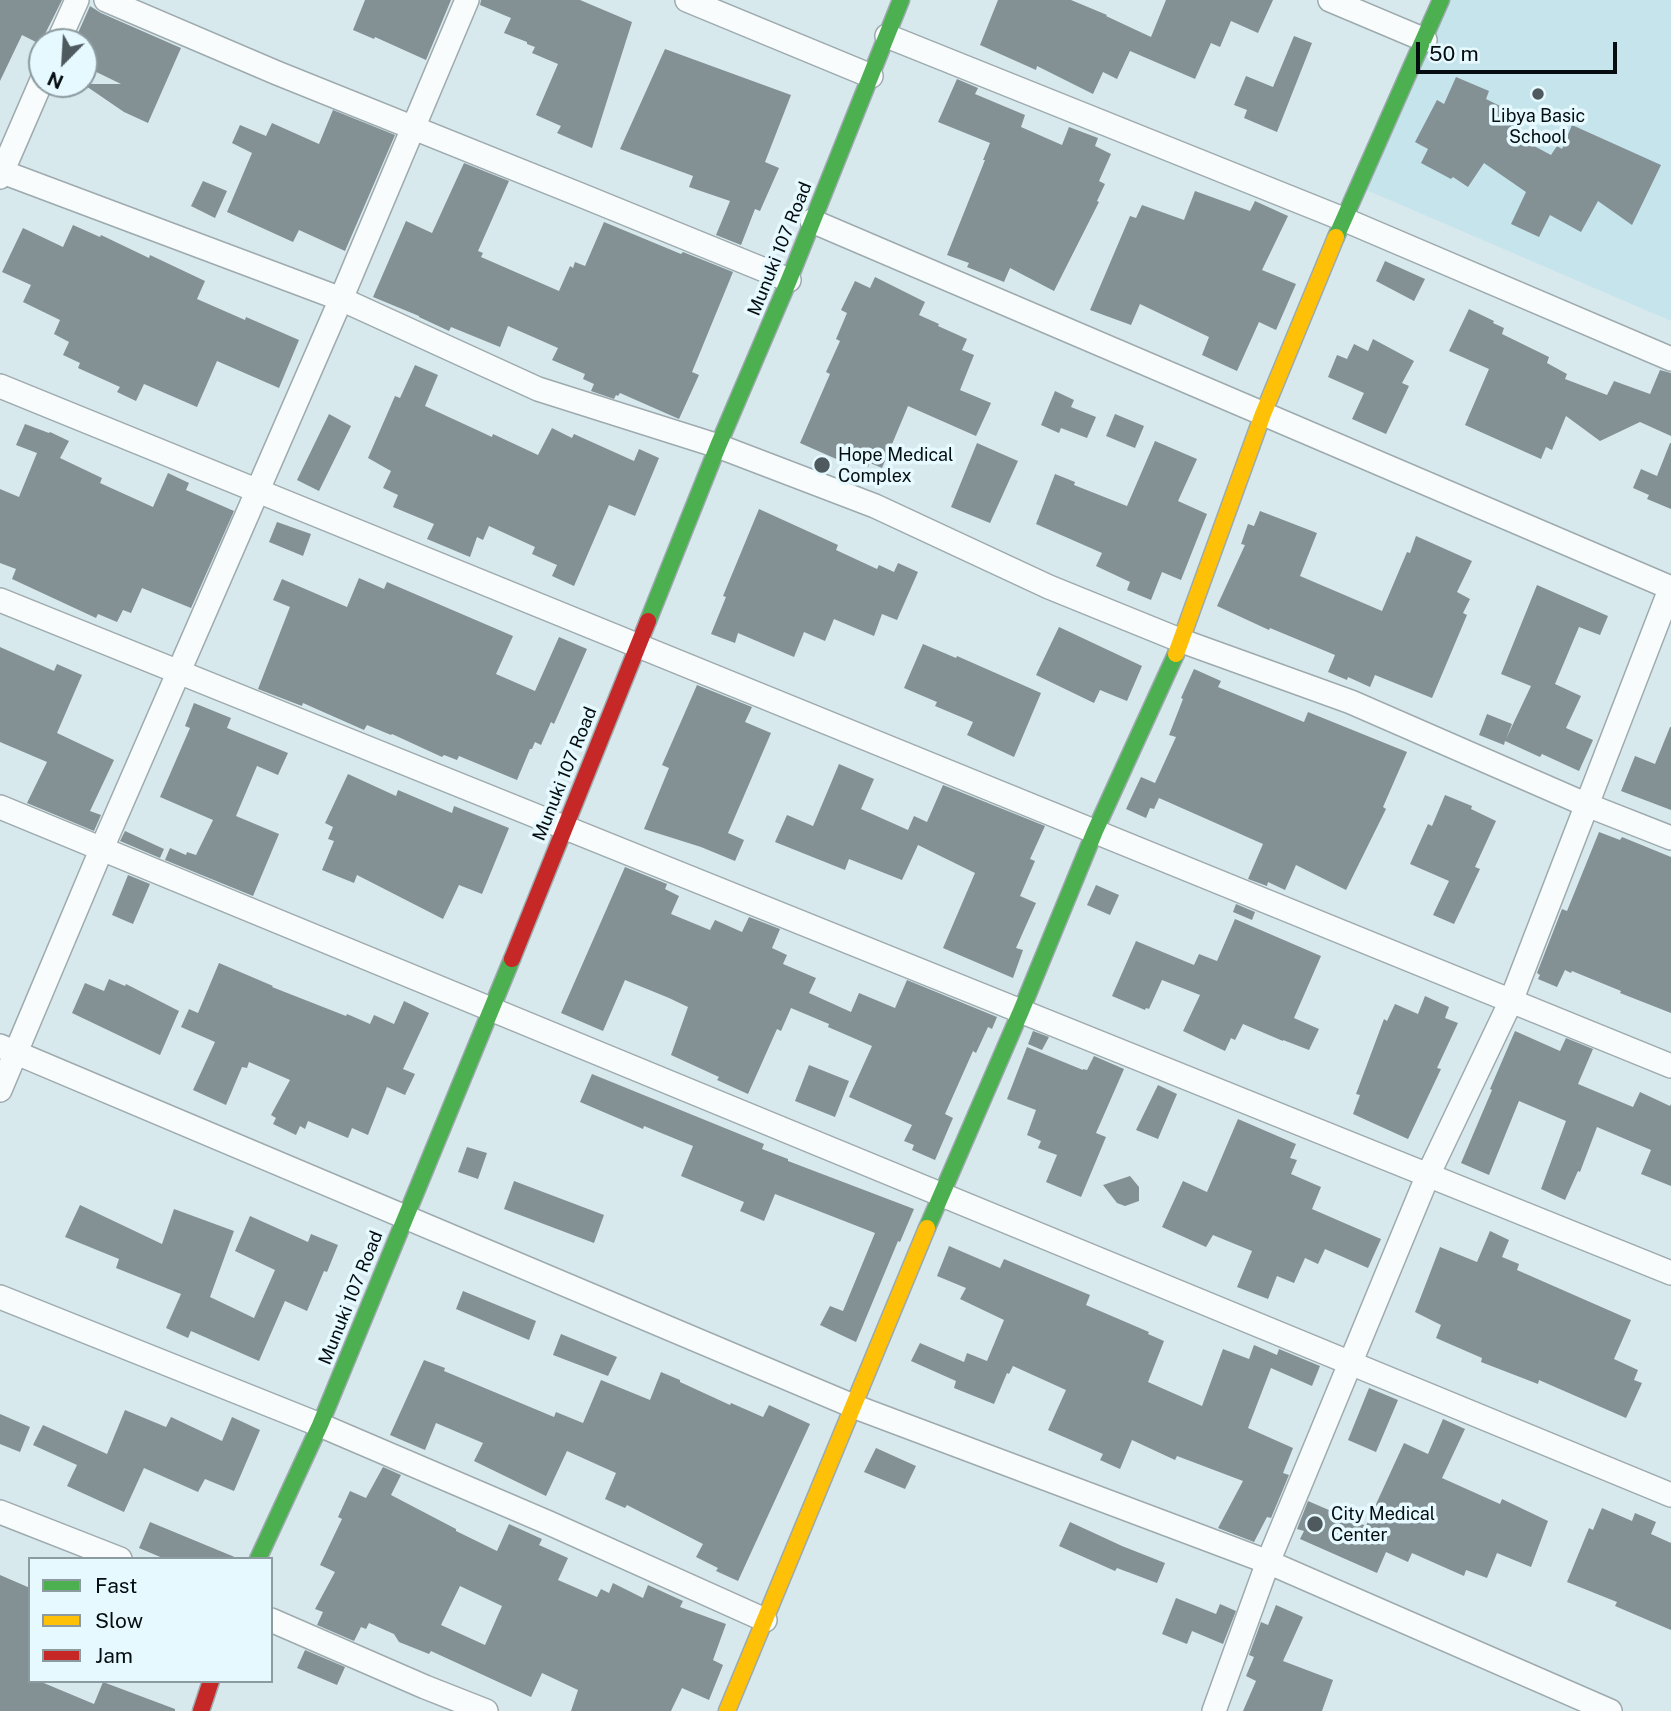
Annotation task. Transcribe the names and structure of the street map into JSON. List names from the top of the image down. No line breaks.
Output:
{"streets":{"street":["Munuki 107 Road"]},"places":["Libya Basic School","Hope Medical Complex","City Medical Center"],"legend":["Fast","Slow","Jam"],"scale_bar":"50 m","north":"bottom left"}
